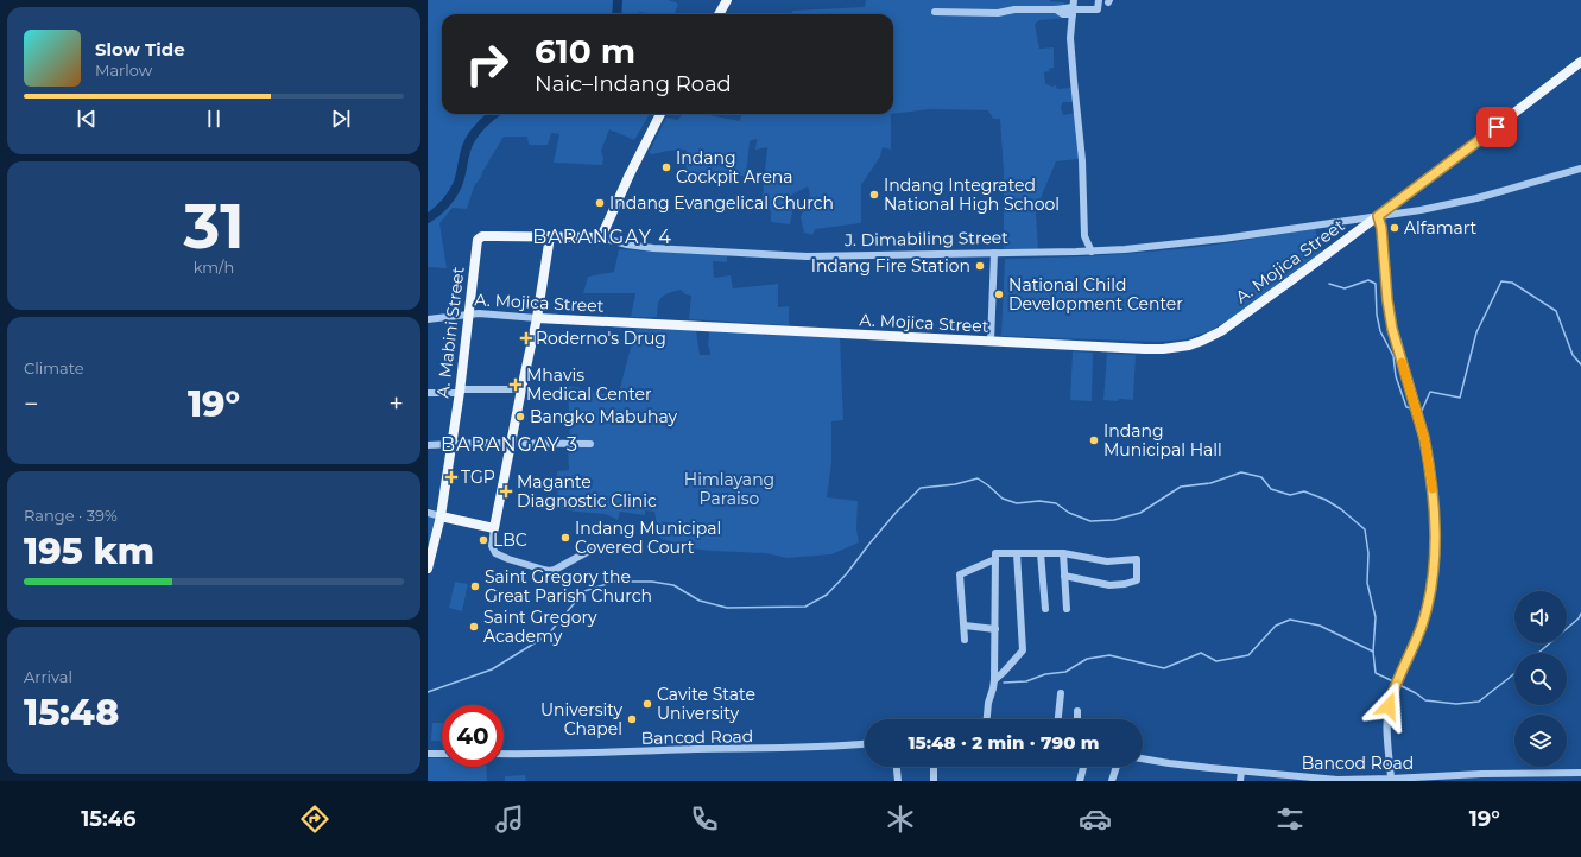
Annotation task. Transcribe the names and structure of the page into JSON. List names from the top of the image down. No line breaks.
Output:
{"streets":{"main road":["J. Dimabiling Street","A. Mojica Street","A. Mabini Street"],"street":["Bancod Road"]},"crossings":[["J. Dimabiling Street","A. Mojica Street"],["J. Dimabiling Street","A. Mabini Street"],["A. Mojica Street","A. Mabini Street"]],"districts":["BARANGAY 4","BARANGAY 3"],"parks":["Himlayang Paraiso"],"places":{"other":["Indang Cockpit Arena","Indang Integrated National High School","Indang Evangelical Church","Alfamart","Indang Fire Station","National Child Development Center","Bangko Mabuhay","Indang Municipal Hall","Indang Municipal Covered Court","LBC","Saint Gregory the Great Parish Church","Saint Gregory Academy","Cavite State University","University Chapel"],"health":["Roderno's Drug","Mhavis Medical Center","TGP","Magante Diagnostic Clinic"]},"page":{"turn":["610 m","Naic–Indang Road"],"song":["Slow Tide","Marlow"],"tile":[["31","km/h"],"Climate",["Range · 39%","195 km"],["Arrival","15:48"]],"heat":["−","19°","+"],"limit":"40","trip":"15:48 · 2 min · 790 m","tabs":["15:46","19°"]}}
